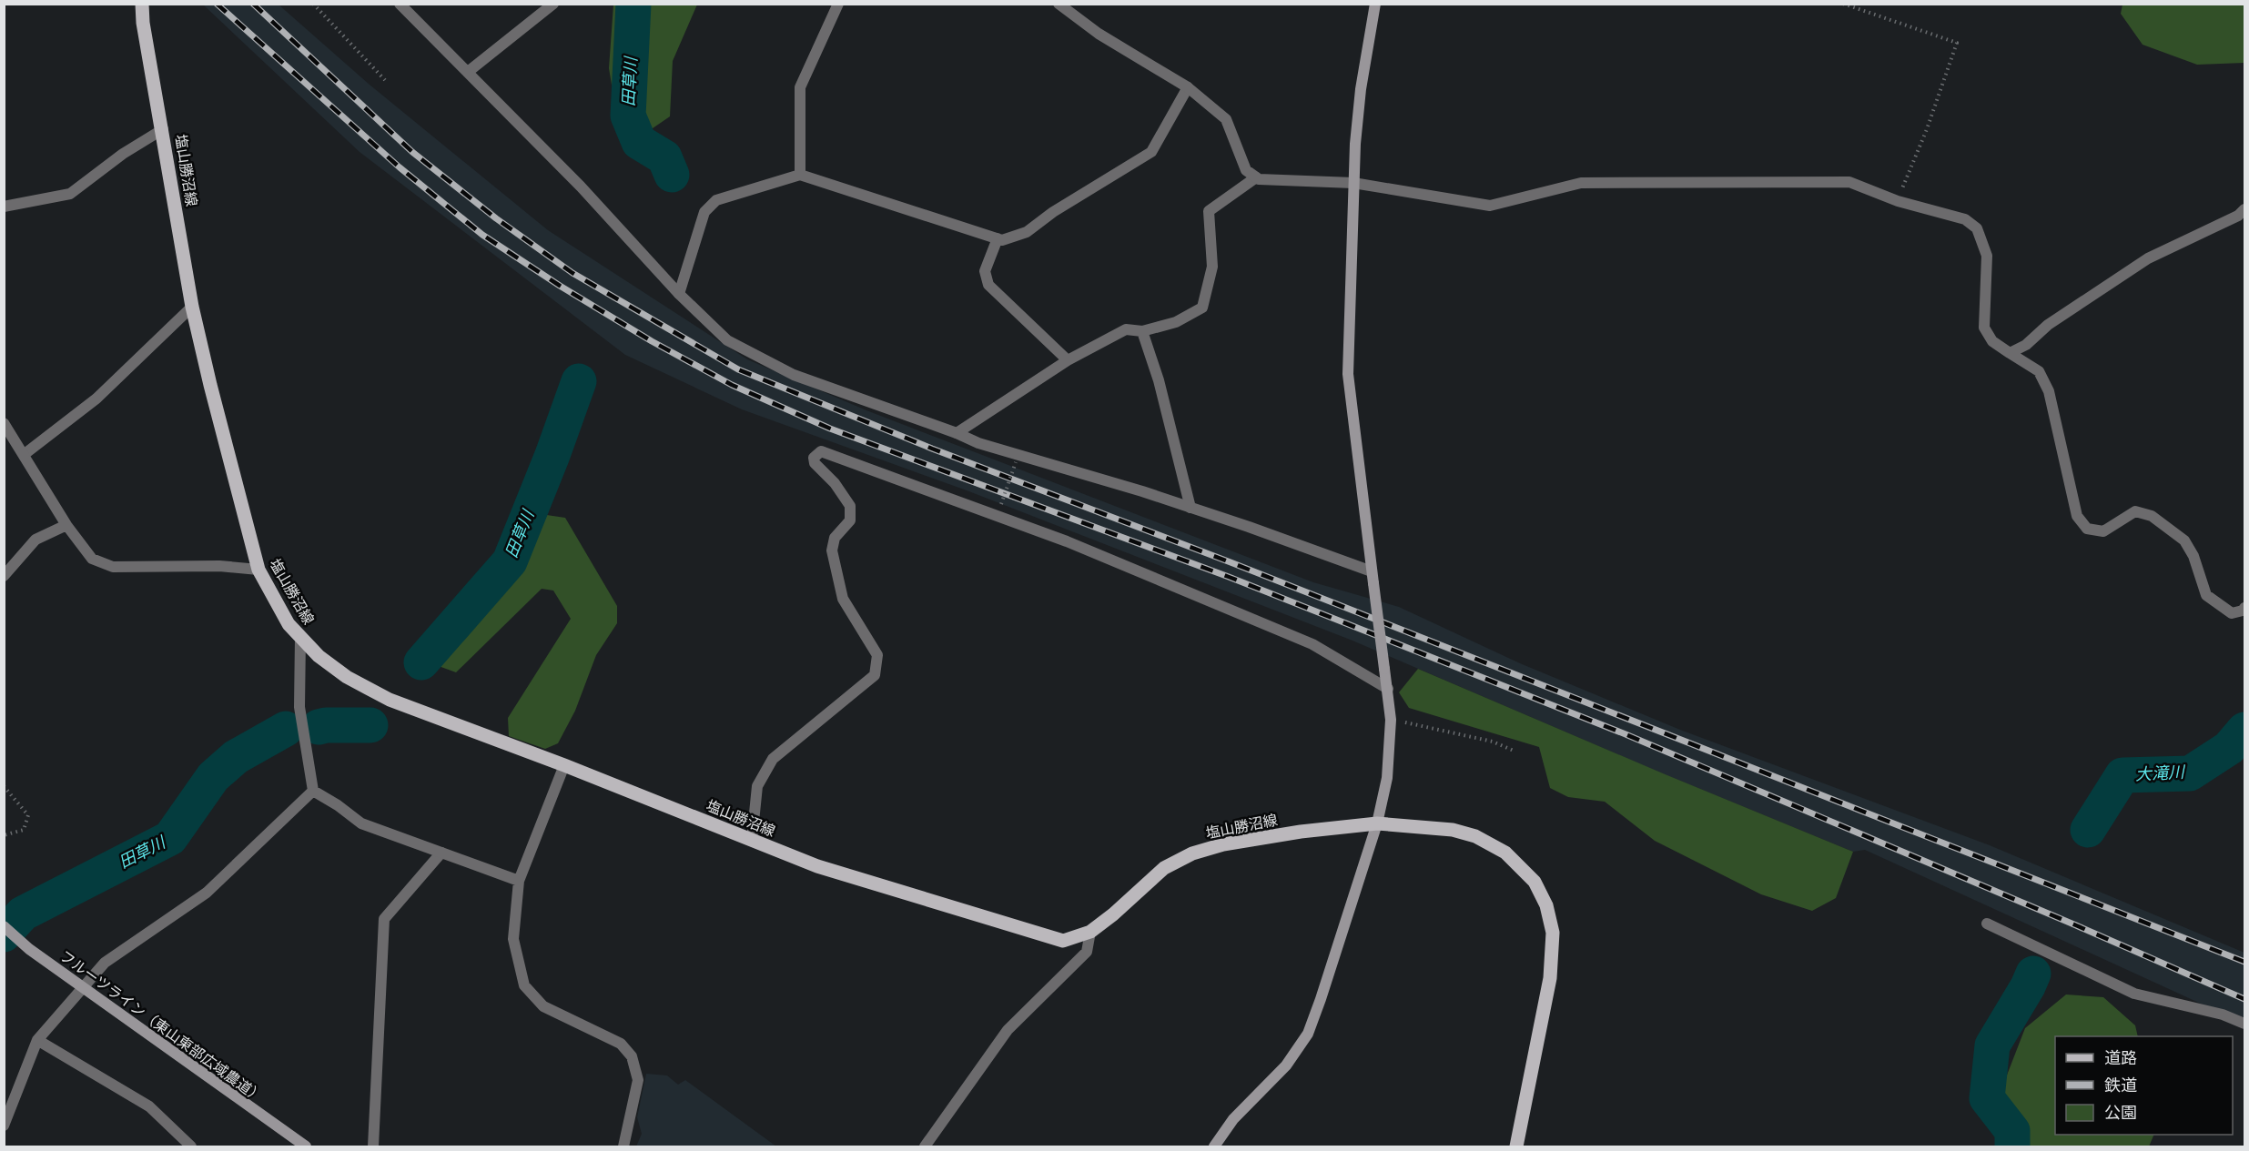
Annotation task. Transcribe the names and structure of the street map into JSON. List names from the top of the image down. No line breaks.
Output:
{"streets":{"main road":["塩山勝沼線"],"street":["フルーツライン（東山東部広域農道）"]},"water":["田草川","大滝川"],"legend":["道路","鉄道","公園"]}
